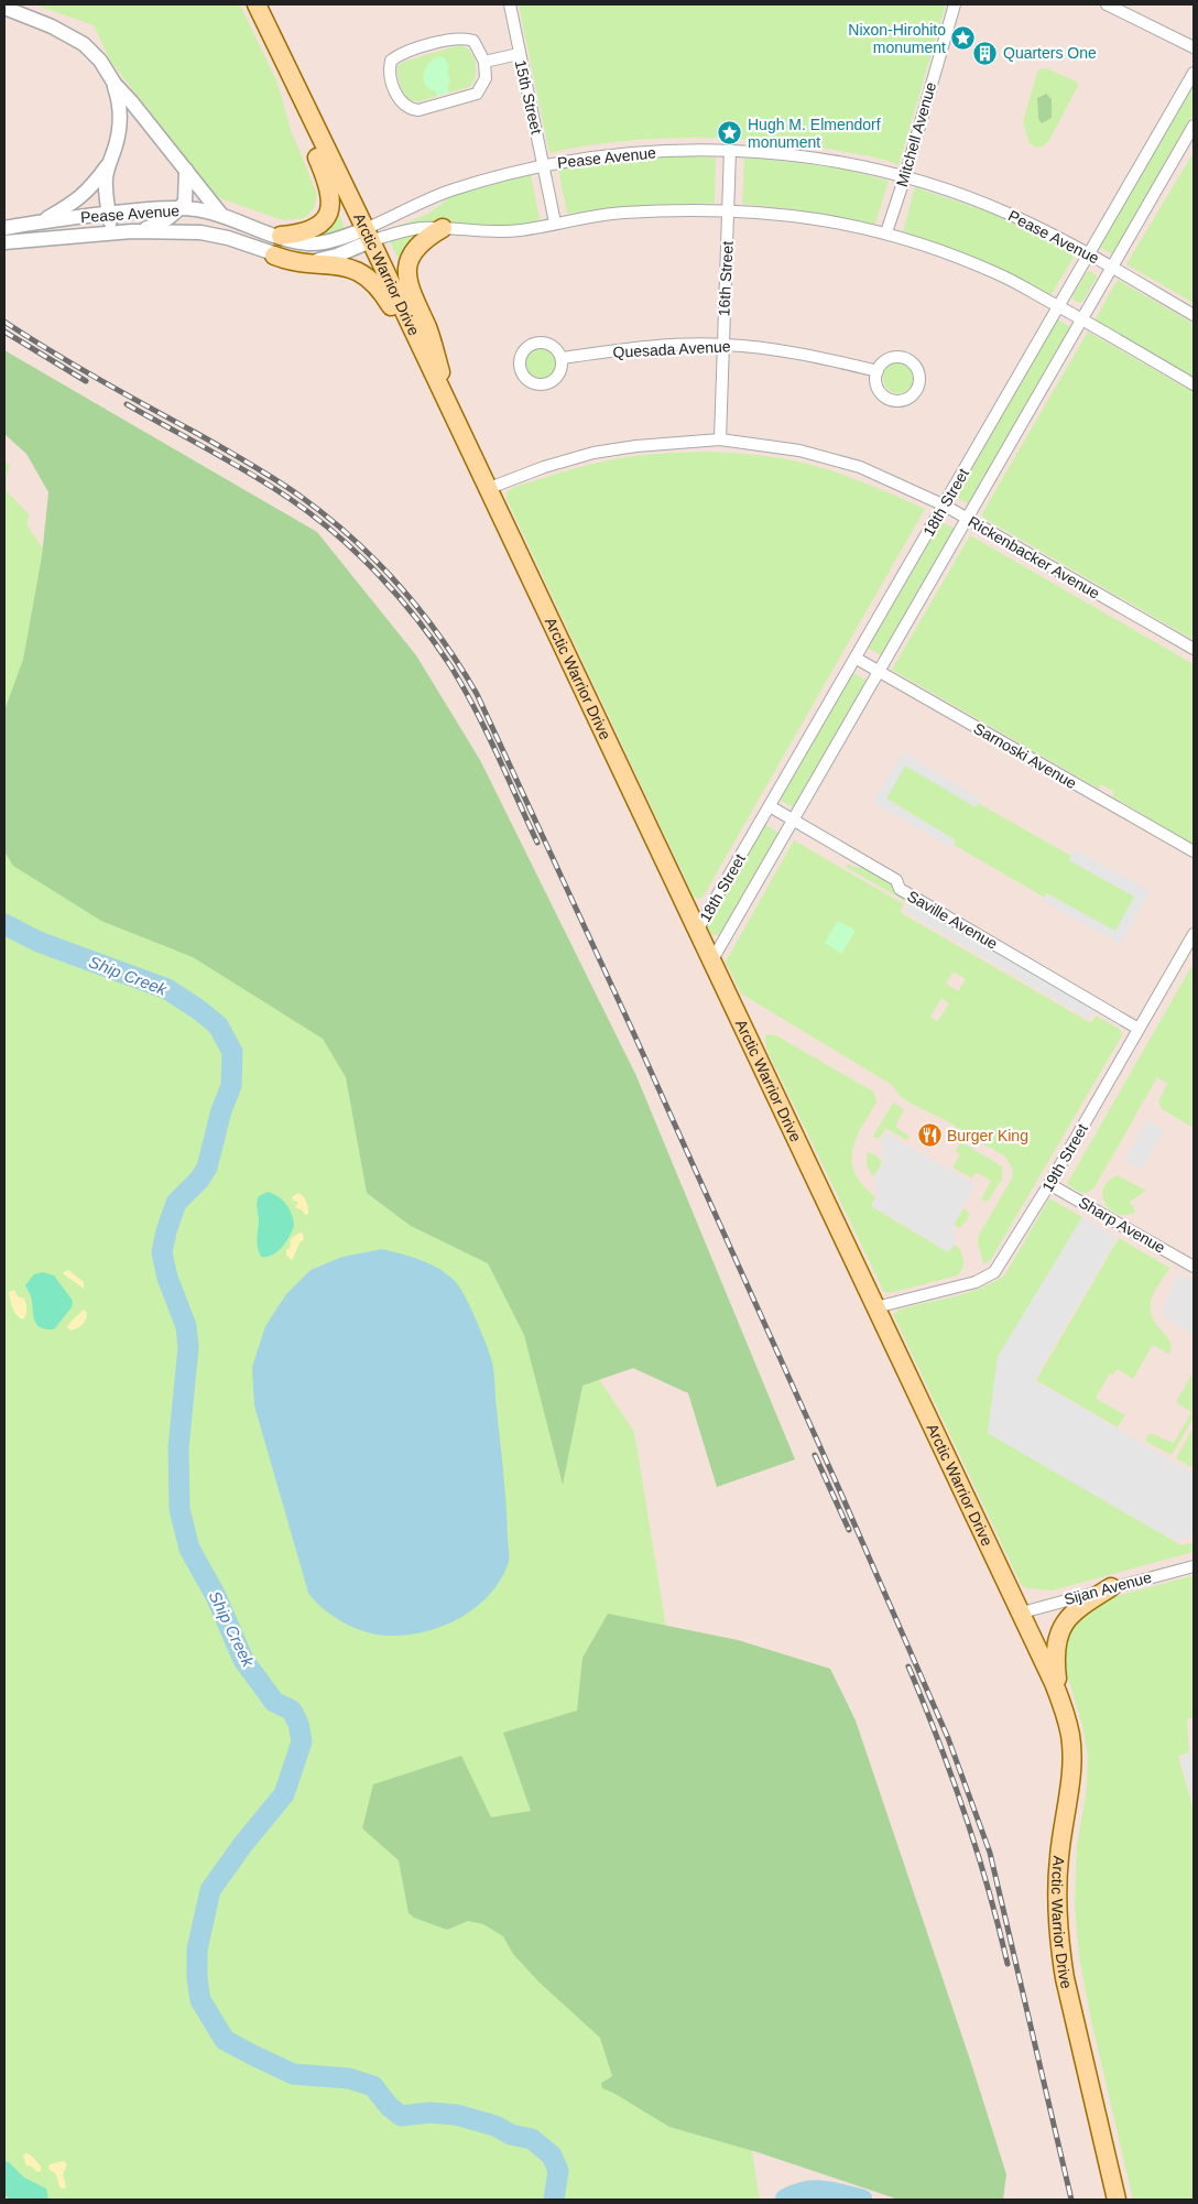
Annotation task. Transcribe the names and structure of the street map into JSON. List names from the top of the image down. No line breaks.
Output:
{"streets":{"main road":["Arctic Warrior Drive"],"street":["15th Street","Mitchell Avenue","Pease Avenue","16th Street","Quesada Avenue","18th Street","Rickenbacker Avenue","Sarnoski Avenue","Saville Avenue","19th Street","Sharp Avenue","Sijan Avenue"]},"crossings":[["15th Street","Pease Avenue"],["Mitchell Avenue","Pease Avenue"],["Pease Avenue","Arctic Warrior Drive"],["Pease Avenue","16th Street"],["Pease Avenue","18th Street"],["Arctic Warrior Drive","18th Street"],["Arctic Warrior Drive","Rickenbacker Avenue"],["Arctic Warrior Drive","19th Street"],["Arctic Warrior Drive","Sijan Avenue"],["16th Street","Quesada Avenue"],["16th Street","Rickenbacker Avenue"],["18th Street","Rickenbacker Avenue"],["18th Street","Sarnoski Avenue"],["18th Street","Saville Avenue"],["Saville Avenue","19th Street"],["19th Street","Sharp Avenue"]],"water":["Ship Creek"],"places":{"place":["Nixon-Hirohito monument","Hugh M. Elmendorf monument"],"building":["Quarters One"],"restaurant":["Burger King"]}}
